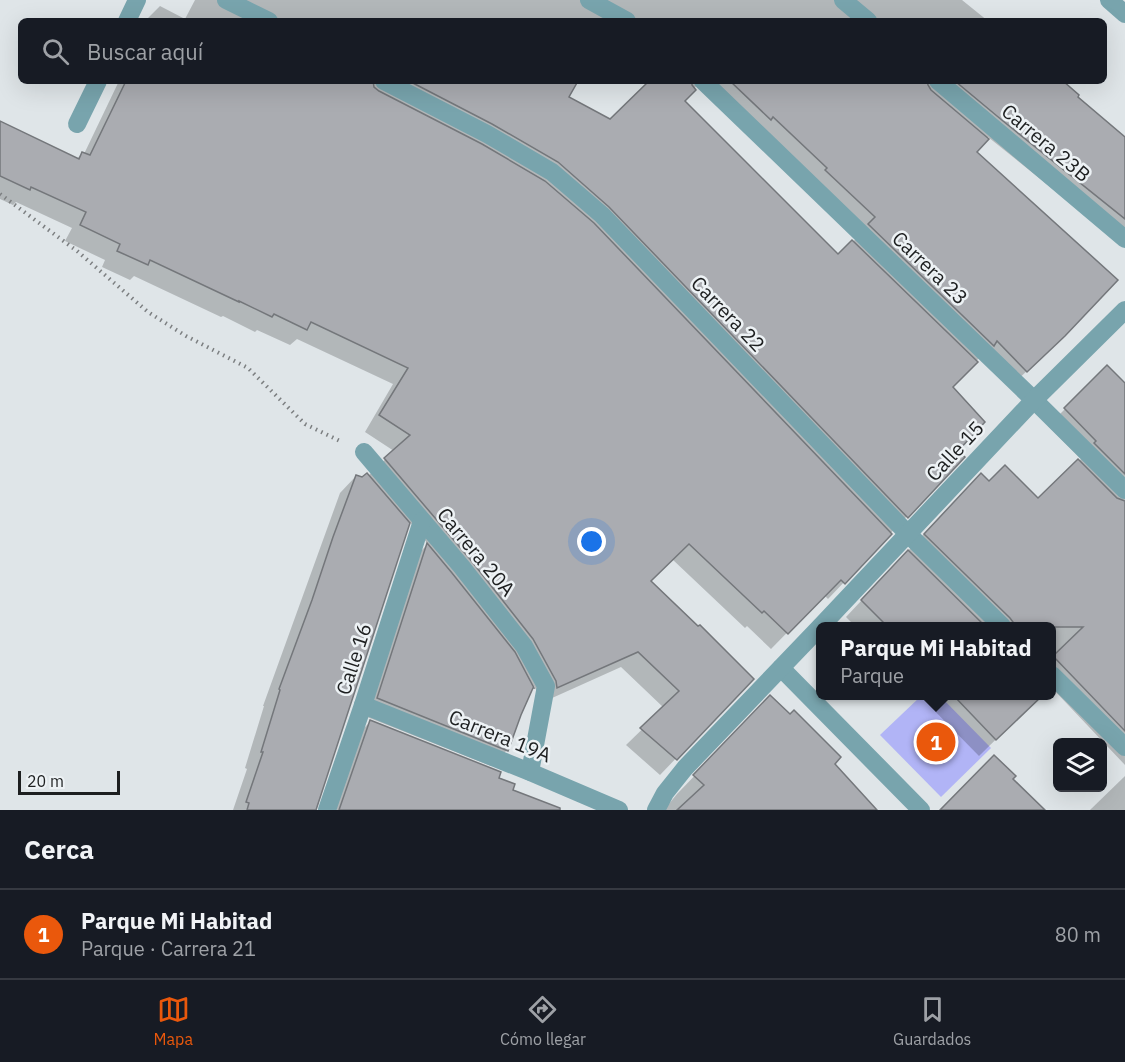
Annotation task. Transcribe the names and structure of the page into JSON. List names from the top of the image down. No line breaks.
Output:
{"streets":{"street":["Carrera 23B","Carrera 23","Carrera 22","Calle 15","Carrera 20A","Calle 16","Carrera 19A"]},"crossings":[["Carrera 23","Calle 15"],["Carrera 22","Calle 15"],["Carrera 20A","Calle 16"],["Carrera 20A","Carrera 19A"],["Calle 16","Carrera 19A"]],"scale_bar":"20 m","page":{"search":"Buscar aquí","popup":["Parque Mi Habitad","Parque"],"pins":"1","scale":"20 m","heading":"Cerca","list":[{"mark":"1","name":"Parque Mi Habitad","note":"Parque · Carrera 21","value":"80 m"}],"nav":["Mapa","Cómo llegar","Guardados"]}}
